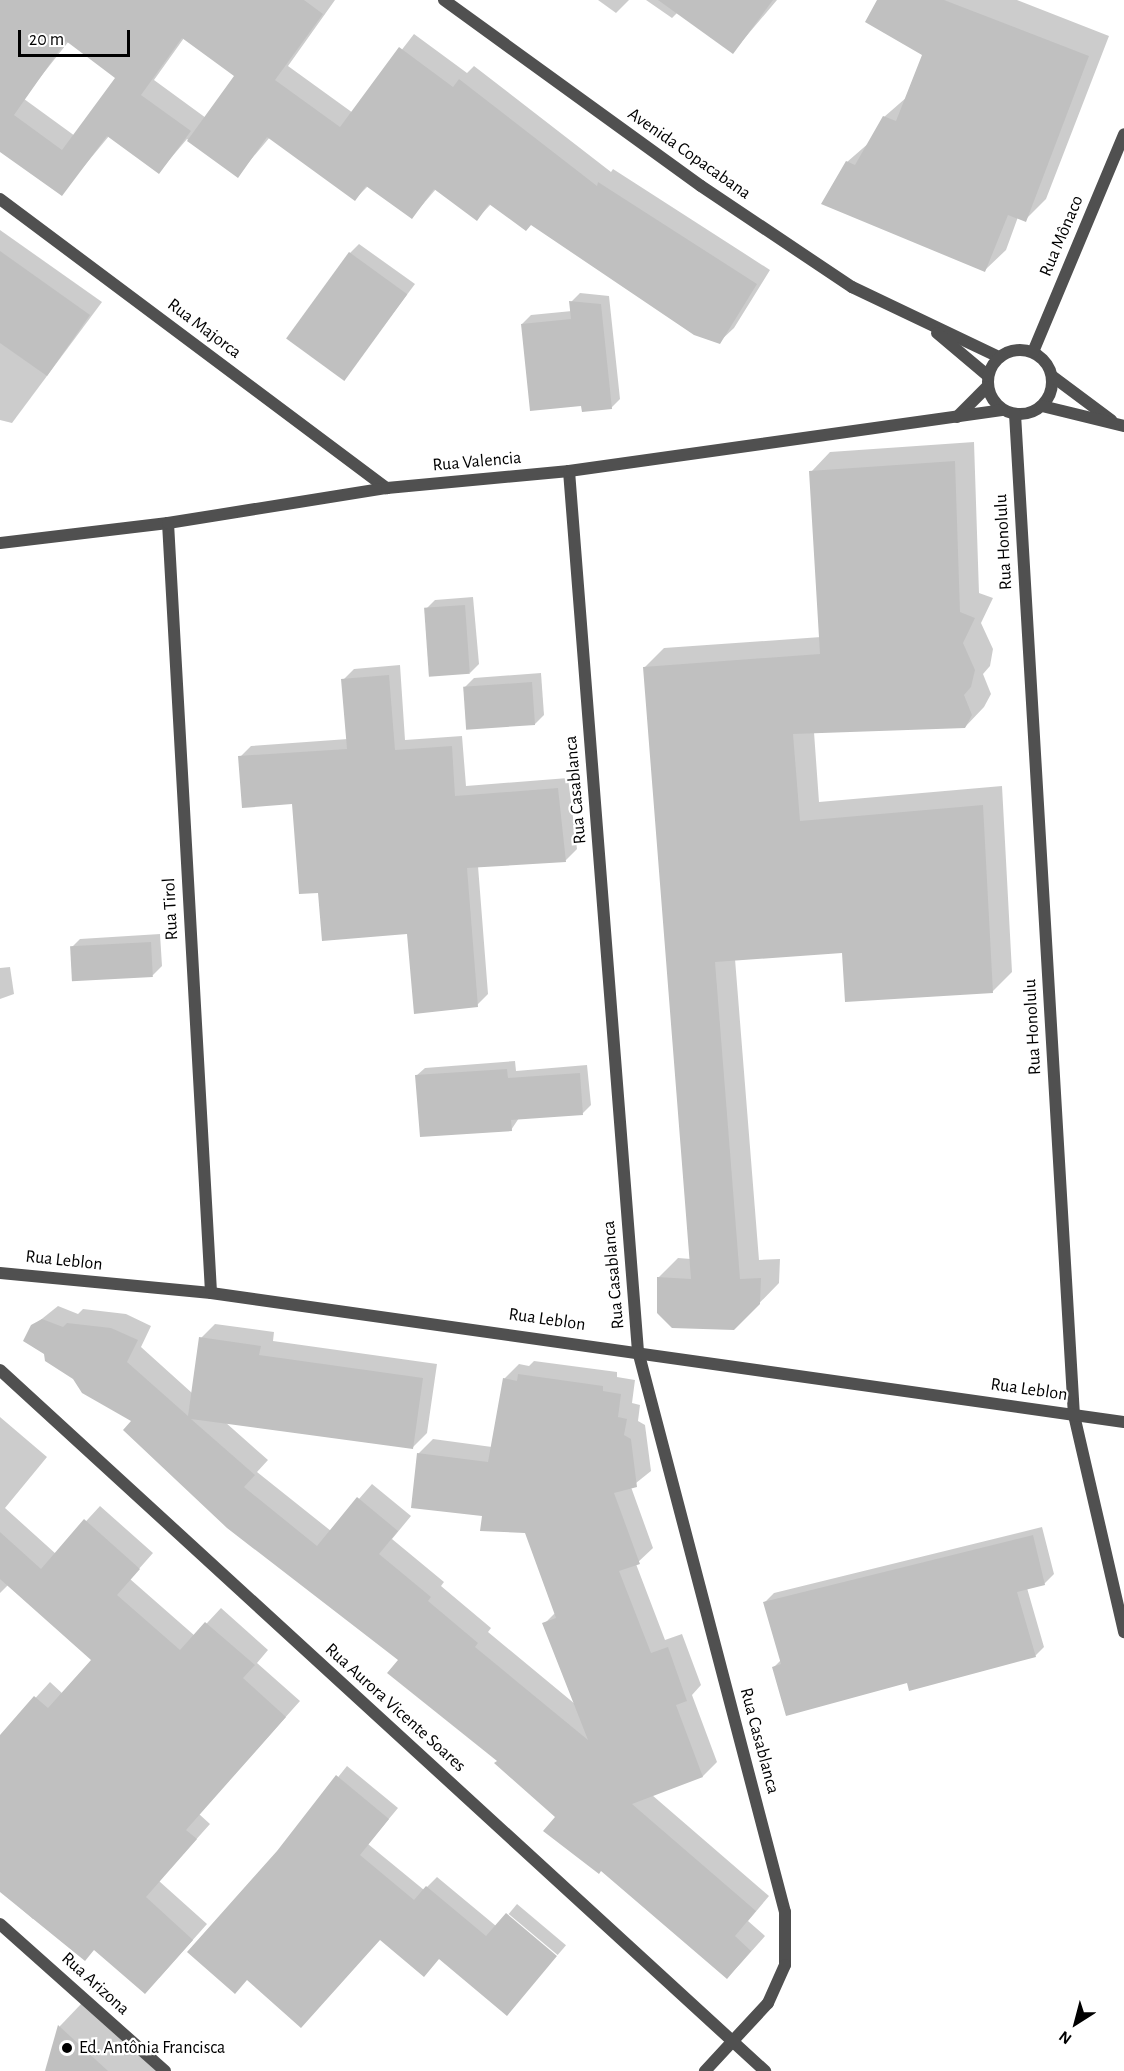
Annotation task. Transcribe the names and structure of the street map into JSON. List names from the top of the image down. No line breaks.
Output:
{"streets":{"street":["Avenida Copacabana","Rua Mônaco","Rua Majorca","Rua Valencia","Rua Honolulu","Rua Casablanca","Rua Tirol","Rua Leblon","Rua Aurora Vicente Soares","Rua Arizona"]},"crossings":[["Avenida Copacabana","Rua Mônaco"],["Avenida Copacabana","Rua Valencia"],["Avenida Copacabana","Rua Honolulu"],["Rua Mônaco","Rua Valencia"],["Rua Mônaco","Rua Honolulu"],["Rua Majorca","Rua Valencia"],["Rua Valencia","Rua Honolulu"],["Rua Valencia","Rua Casablanca"],["Rua Valencia","Rua Tirol"],["Rua Honolulu","Rua Leblon"],["Rua Casablanca","Rua Leblon"],["Rua Casablanca","Rua Aurora Vicente Soares"],["Rua Tirol","Rua Leblon"]],"places":["Ed. Antônia Francisca"],"scale_bar":"20 m","north":"bottom left"}
